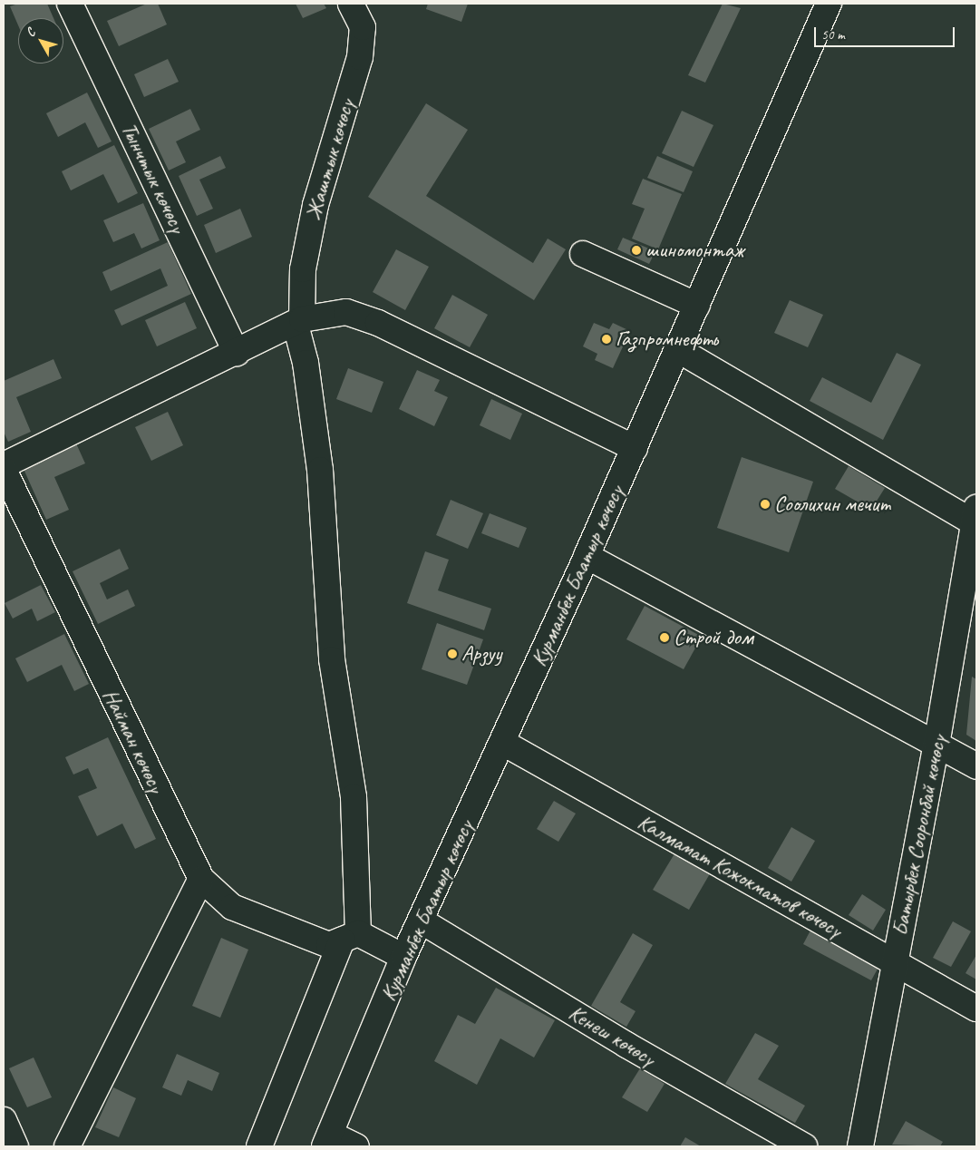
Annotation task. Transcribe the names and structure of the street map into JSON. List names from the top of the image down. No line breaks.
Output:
{"streets":{"main road":["Жаштык көчөсү","Тынчтык көчөсү","Курманбек Баатыр көчөсү","Найман көчөсү","Батырбек Сооронбай көчөсү","Калмамат Кожокматов көчөсү","Кенеш көчөсү"]},"crossings":[["Жаштык көчөсү","Найман көчөсү"],["Курманбек Баатыр көчөсү","Найман көчөсү"],["Курманбек Баатыр көчөсү","Калмамат Кожокматов көчөсү"],["Курманбек Баатыр көчөсү","Кенеш көчөсү"],["Батырбек Сооронбай көчөсү","Калмамат Кожокматов көчөсү"]],"places":["шиномонтаж","Газпромнефть","Соолихин мечит","Строй дом","Арзуу"],"scale_bar":"50 m","north":"top left"}
